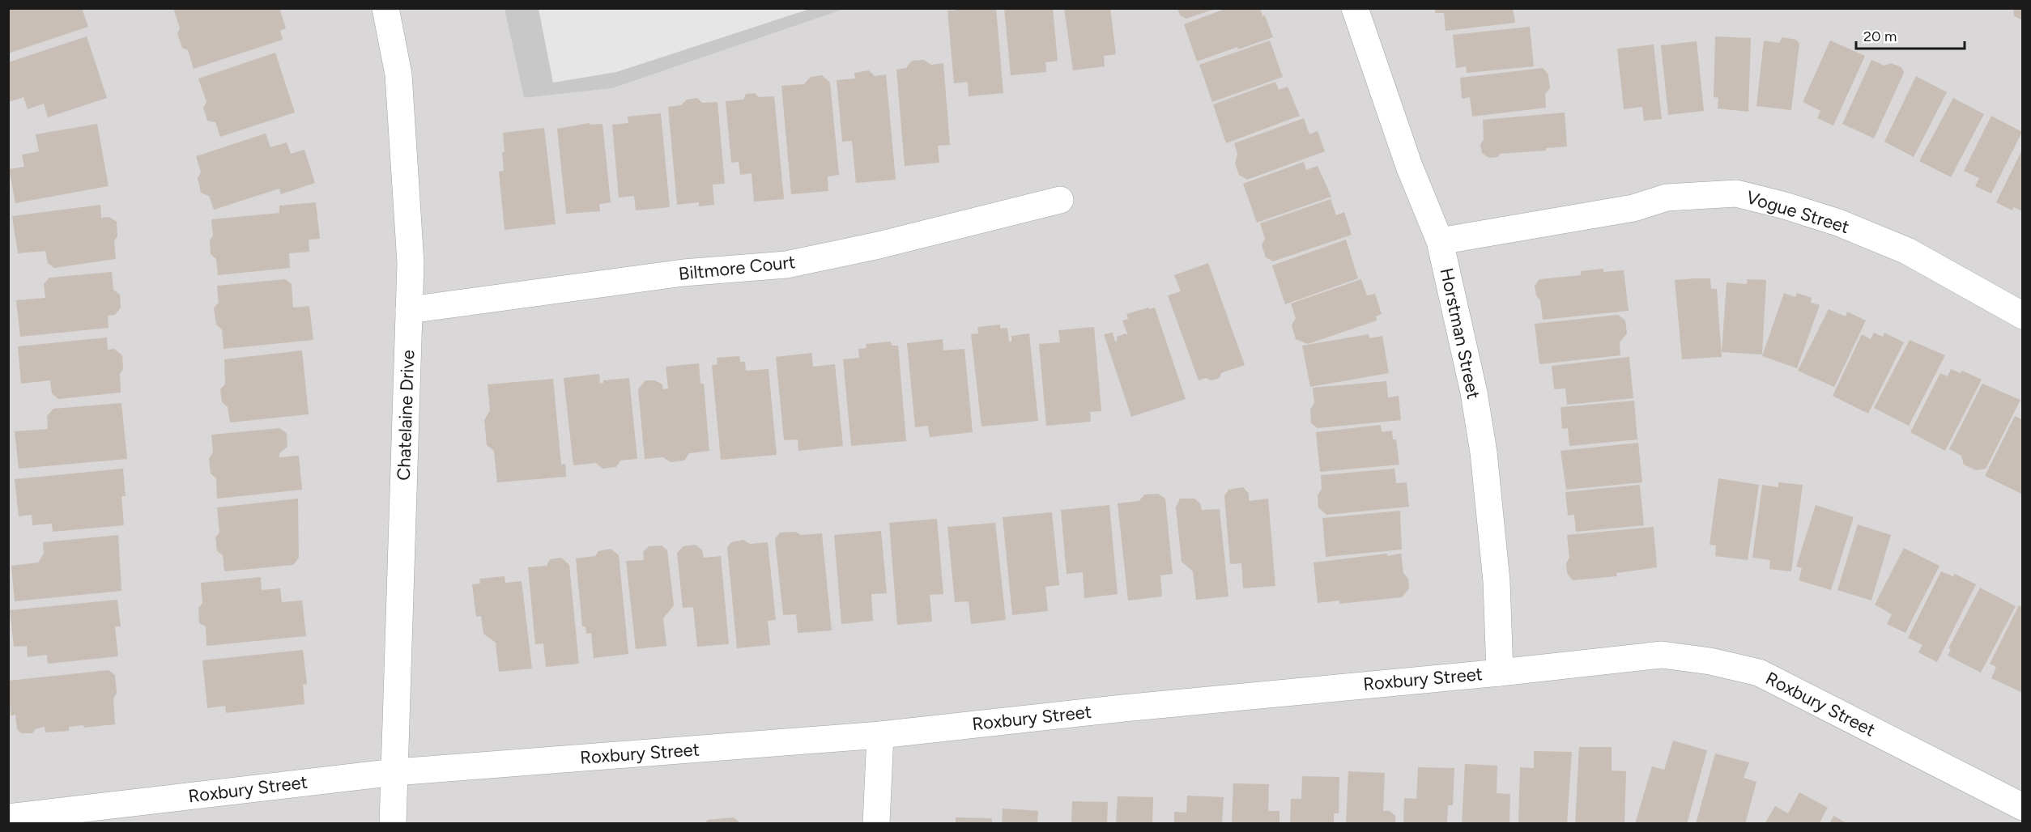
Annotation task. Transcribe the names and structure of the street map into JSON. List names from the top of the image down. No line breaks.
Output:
{"streets":{"street":["Vogue Street","Biltmore Court","Horstman Street","Chatelaine Drive","Roxbury Street"]},"crossings":[["Vogue Street","Horstman Street"],["Biltmore Court","Chatelaine Drive"],["Horstman Street","Roxbury Street"],["Chatelaine Drive","Roxbury Street"]],"scale_bar":"20 m"}
